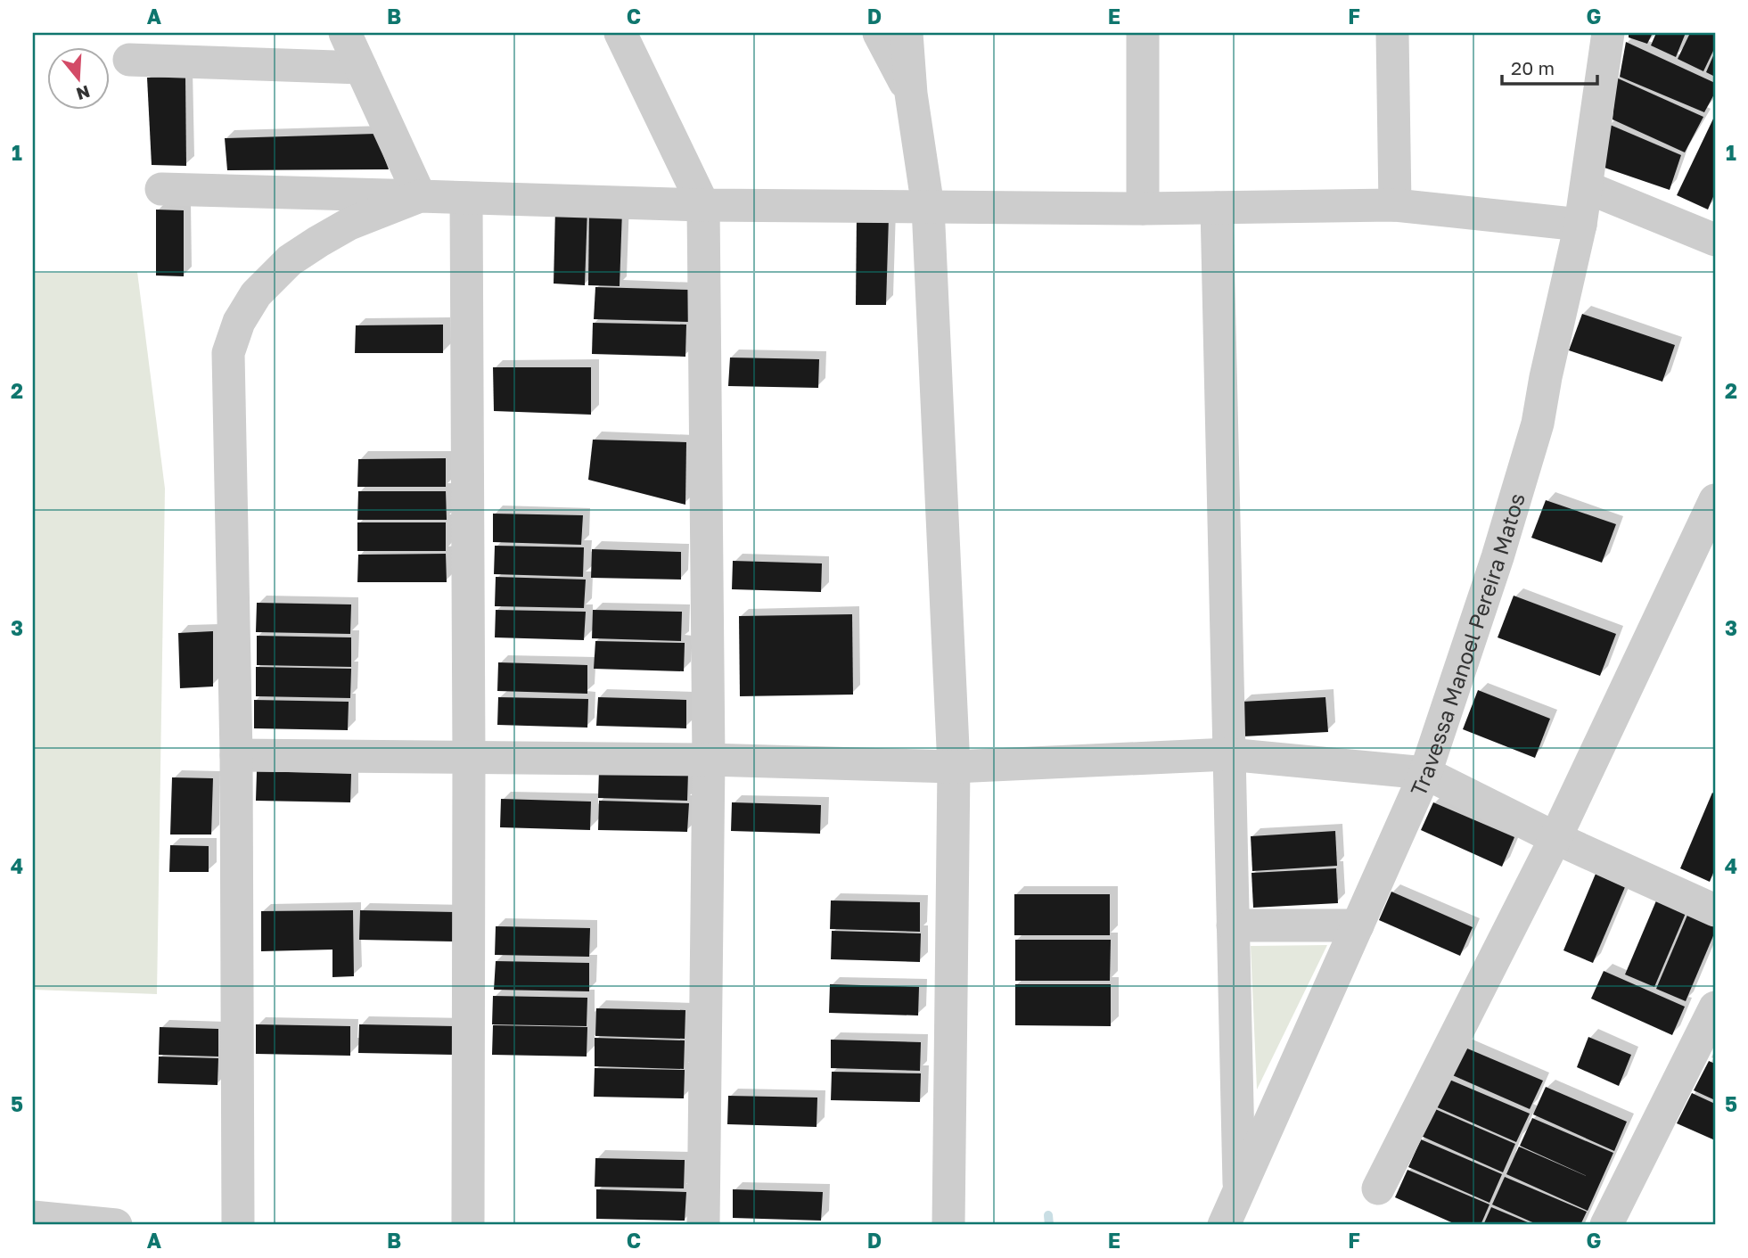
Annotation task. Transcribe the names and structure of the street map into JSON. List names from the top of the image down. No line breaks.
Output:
{"streets":{"street":["Travessa Manoel Pereira Matos"]},"scale_bar":"20 m","north":"bottom","grid":{"columns":["A","B","C","D","E","F","G"],"rows":["1","2","3","4","5"]}}
